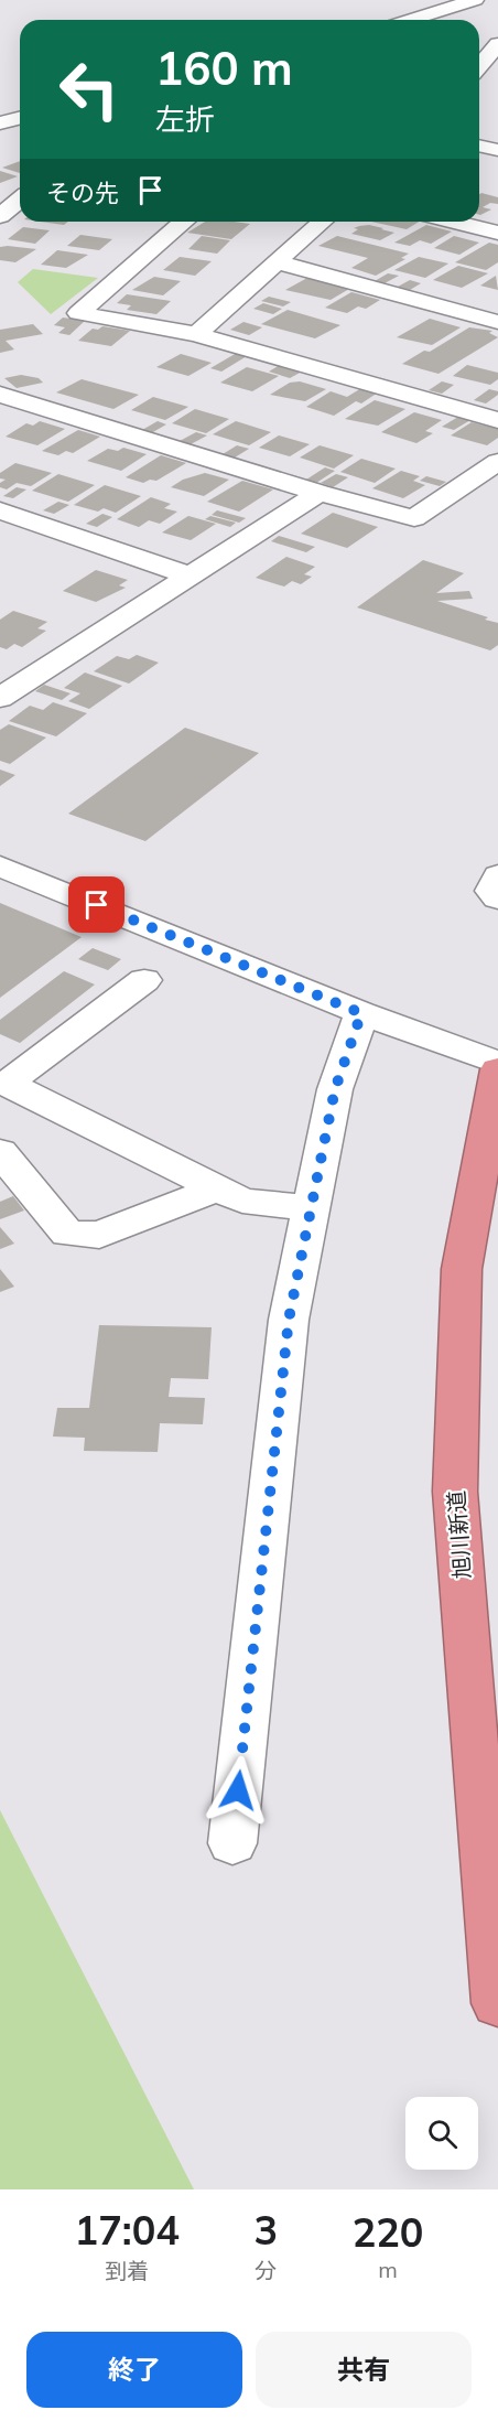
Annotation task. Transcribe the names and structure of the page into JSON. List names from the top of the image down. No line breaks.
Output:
{"streets":{"highway":["旭川新道"]},"page":{"turn":["160 m","左折"],"then":"その先","eta":["17:04","到着","3","分","220","m"],"buttons":["終了","共有"]}}
